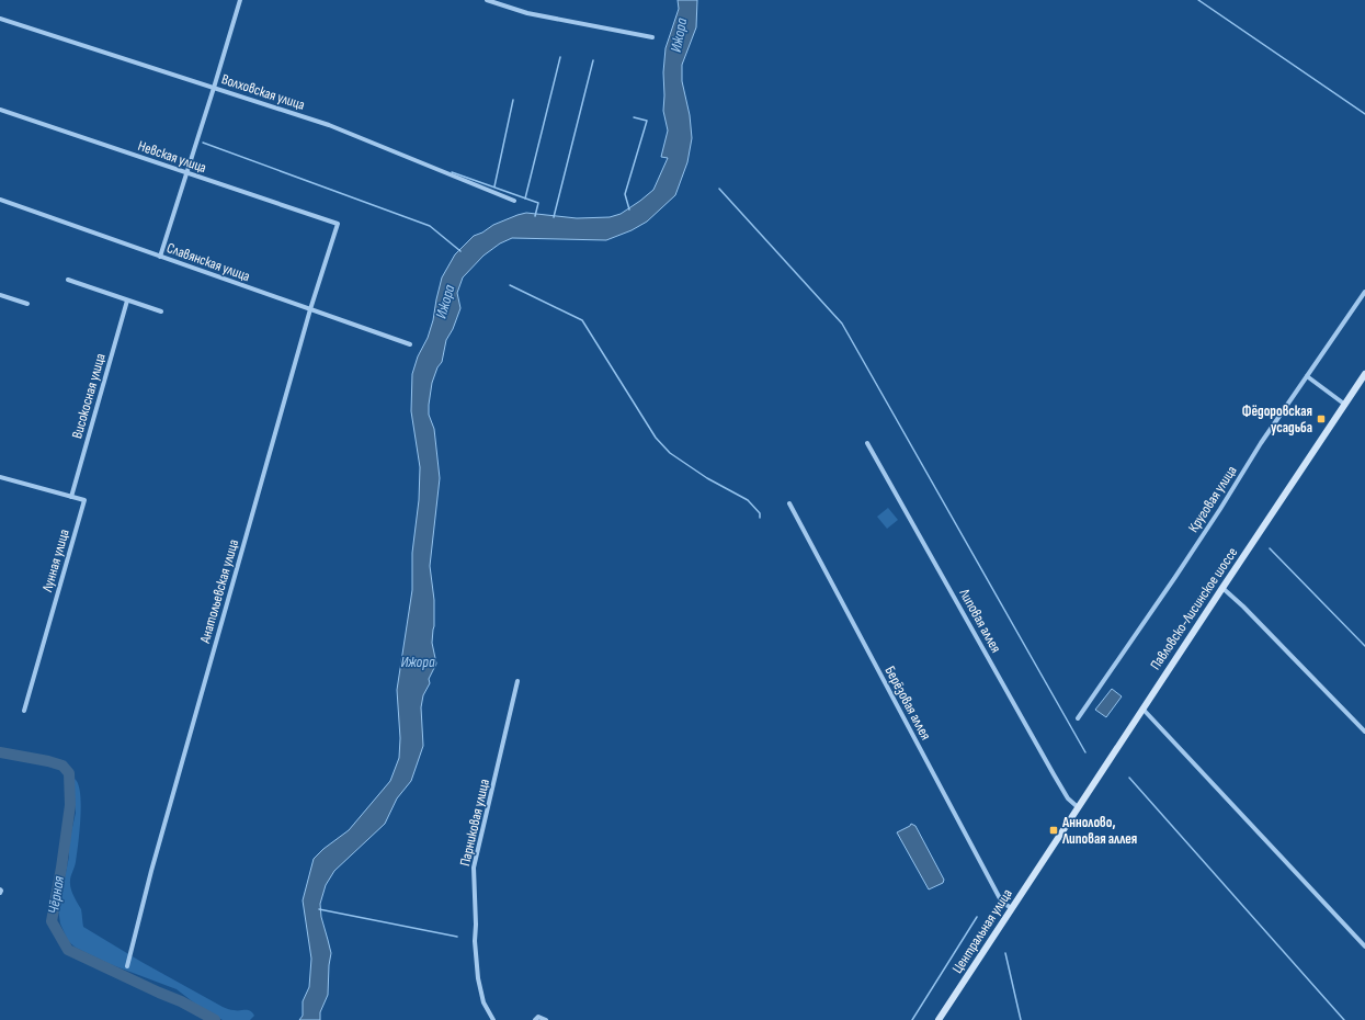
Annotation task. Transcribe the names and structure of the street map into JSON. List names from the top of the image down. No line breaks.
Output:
{"streets":{"main road":["Павловско-Лисинское шоссе","Центральная улица"],"street":["Волховская улица","Невская улица","Славянская улица","Високосная улица","Круговая улица","Лунная улица","Анатольевская улица","Липовая аллея","Берёзовая аллея","Парниковая улица"]},"crossings":[["Невская улица","Анатольевская улица"],["Славянская улица","Анатольевская улица"],["Високосная улица","Лунная улица"],["Павловско-Лисинское шоссе","Липовая аллея"],["Павловско-Лисинское шоссе","Центральная улица"],["Берёзовая аллея","Центральная улица"]],"water":["Ижора","Чёрная"],"places":{"transit":["Фёдоровская усадьба","Аннолово, Липовая аллея"]}}
